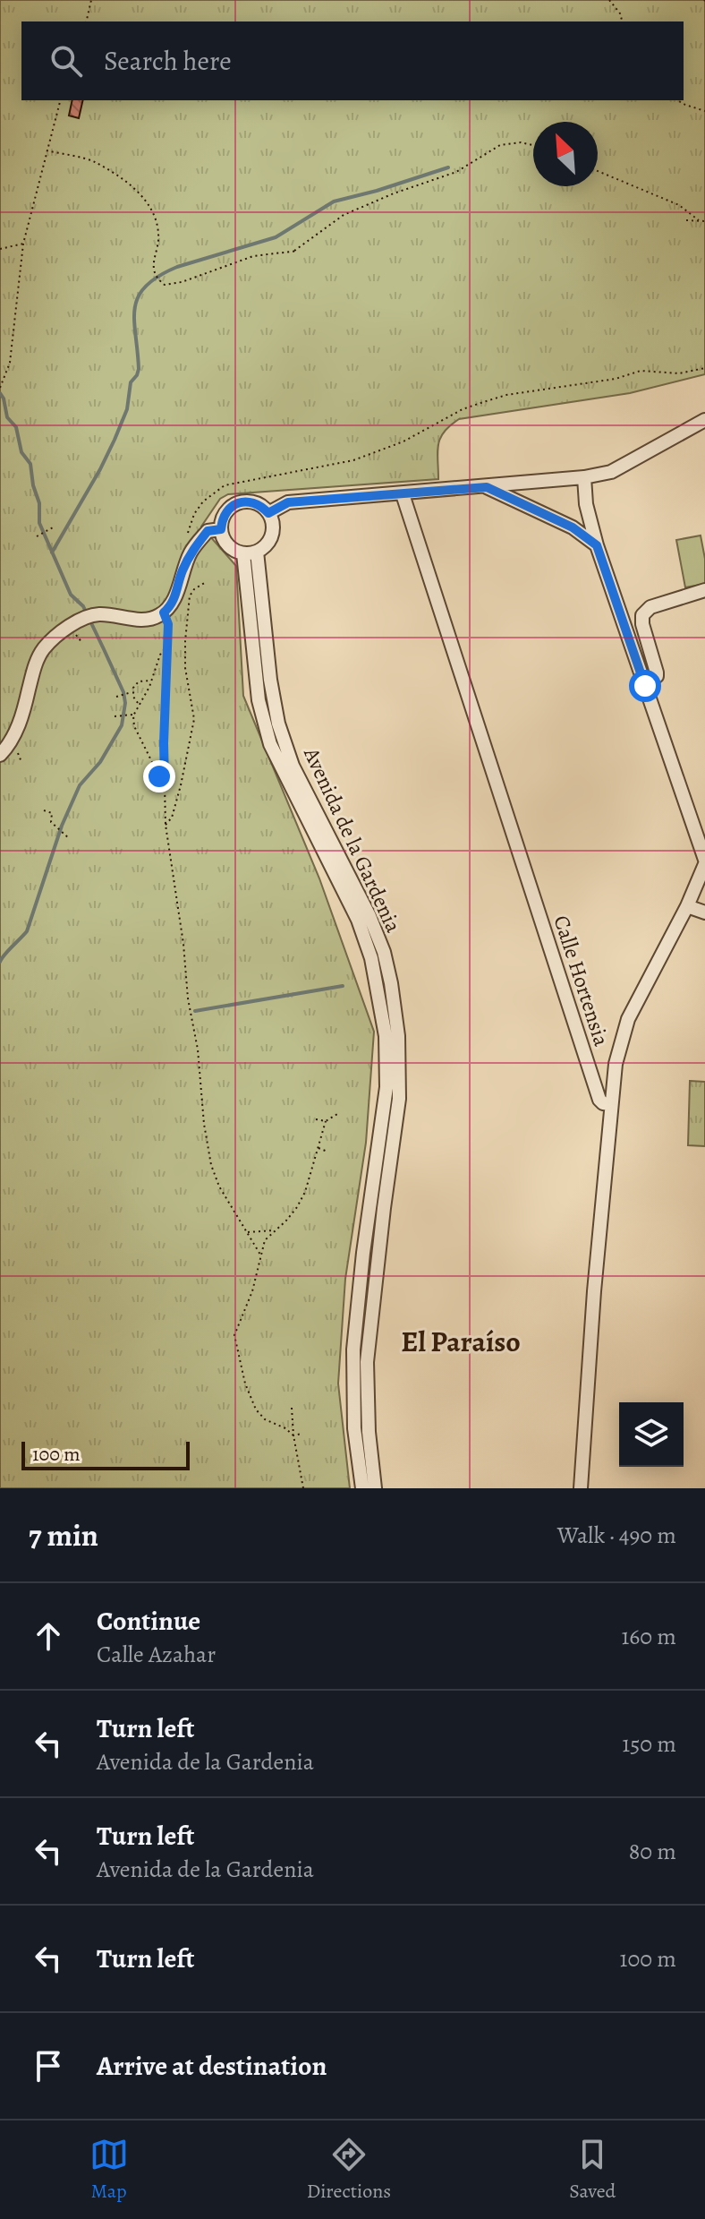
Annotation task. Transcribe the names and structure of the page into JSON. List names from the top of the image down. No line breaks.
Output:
{"streets":{"street":["Avenida de la Gardenia","Calle Hortensia"]},"districts":["El Paraíso"],"scale_bar":"100 m","north":"top left","page":{"search":"Search here","scale":"100 m","heading":["7 min","Walk · 490 m"],"list":[["Continue","Calle Azahar","160 m"],["Turn left","Avenida de la Gardenia","150 m"],["Turn left","Avenida de la Gardenia","80 m"],["Turn left","100 m"],"Arrive at destination"],"nav":["Map","Directions","Saved"]}}
